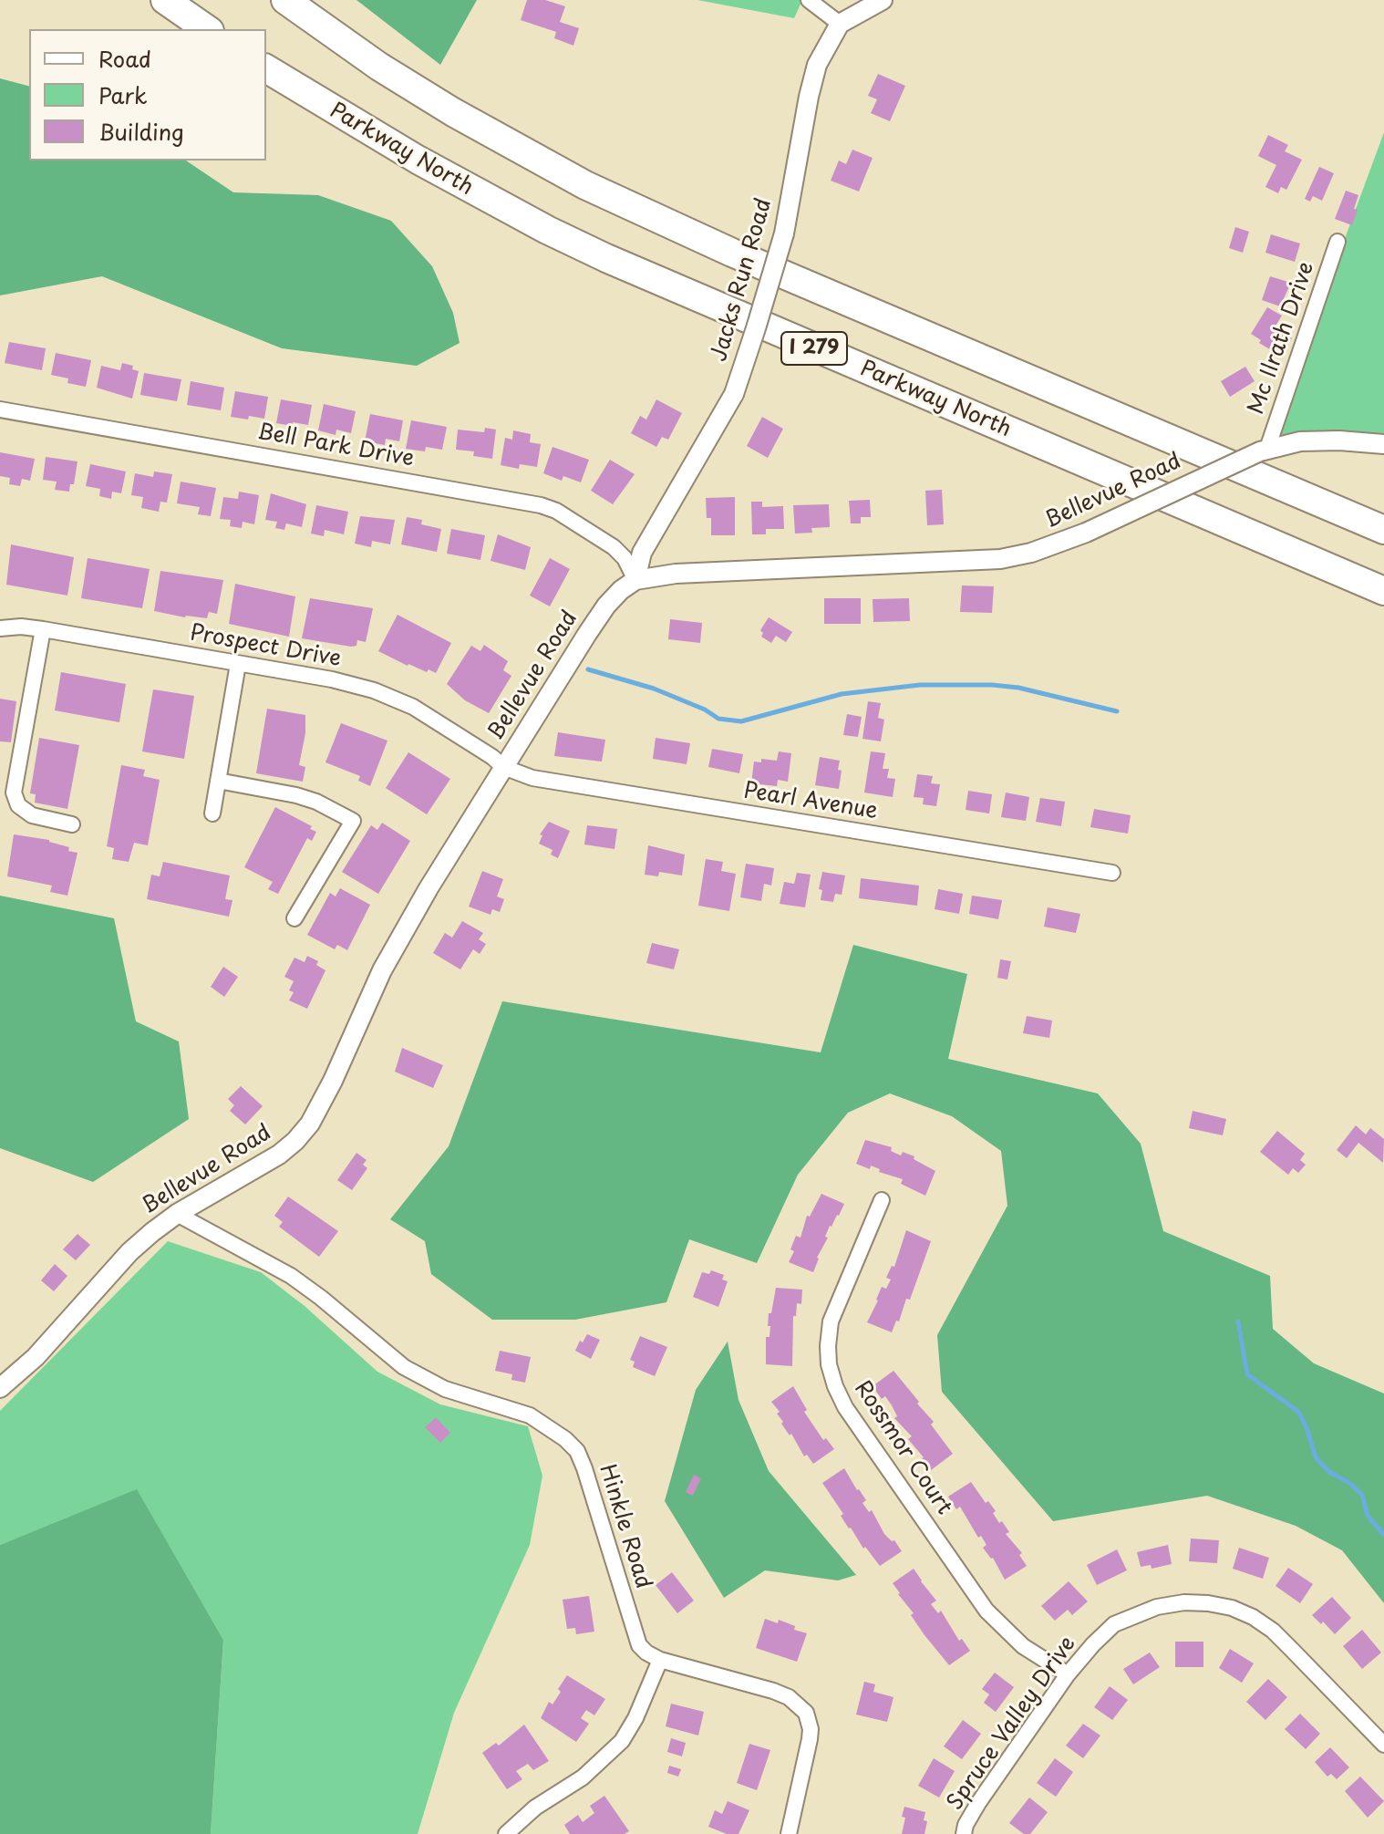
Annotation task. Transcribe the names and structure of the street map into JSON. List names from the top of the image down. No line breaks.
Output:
{"streets":{"highway":["Parkway North","I 279"],"street":["Jacks Run Road","Mc Ilrath Drive","Bell Park Drive","Bellevue Road","Prospect Drive","Pearl Avenue","Rossmor Court","Hinkle Road","Spruce Valley Drive"]},"crossings":[["Jacks Run Road","Bell Park Drive"],["Jacks Run Road","Bellevue Road"],["Mc Ilrath Drive","Bellevue Road"],["Bell Park Drive","Bellevue Road"],["Bellevue Road","Prospect Drive"],["Bellevue Road","Pearl Avenue"],["Bellevue Road","Hinkle Road"],["Prospect Drive","Pearl Avenue"],["Rossmor Court","Spruce Valley Drive"]],"legend":["Road","Park","Building"]}
